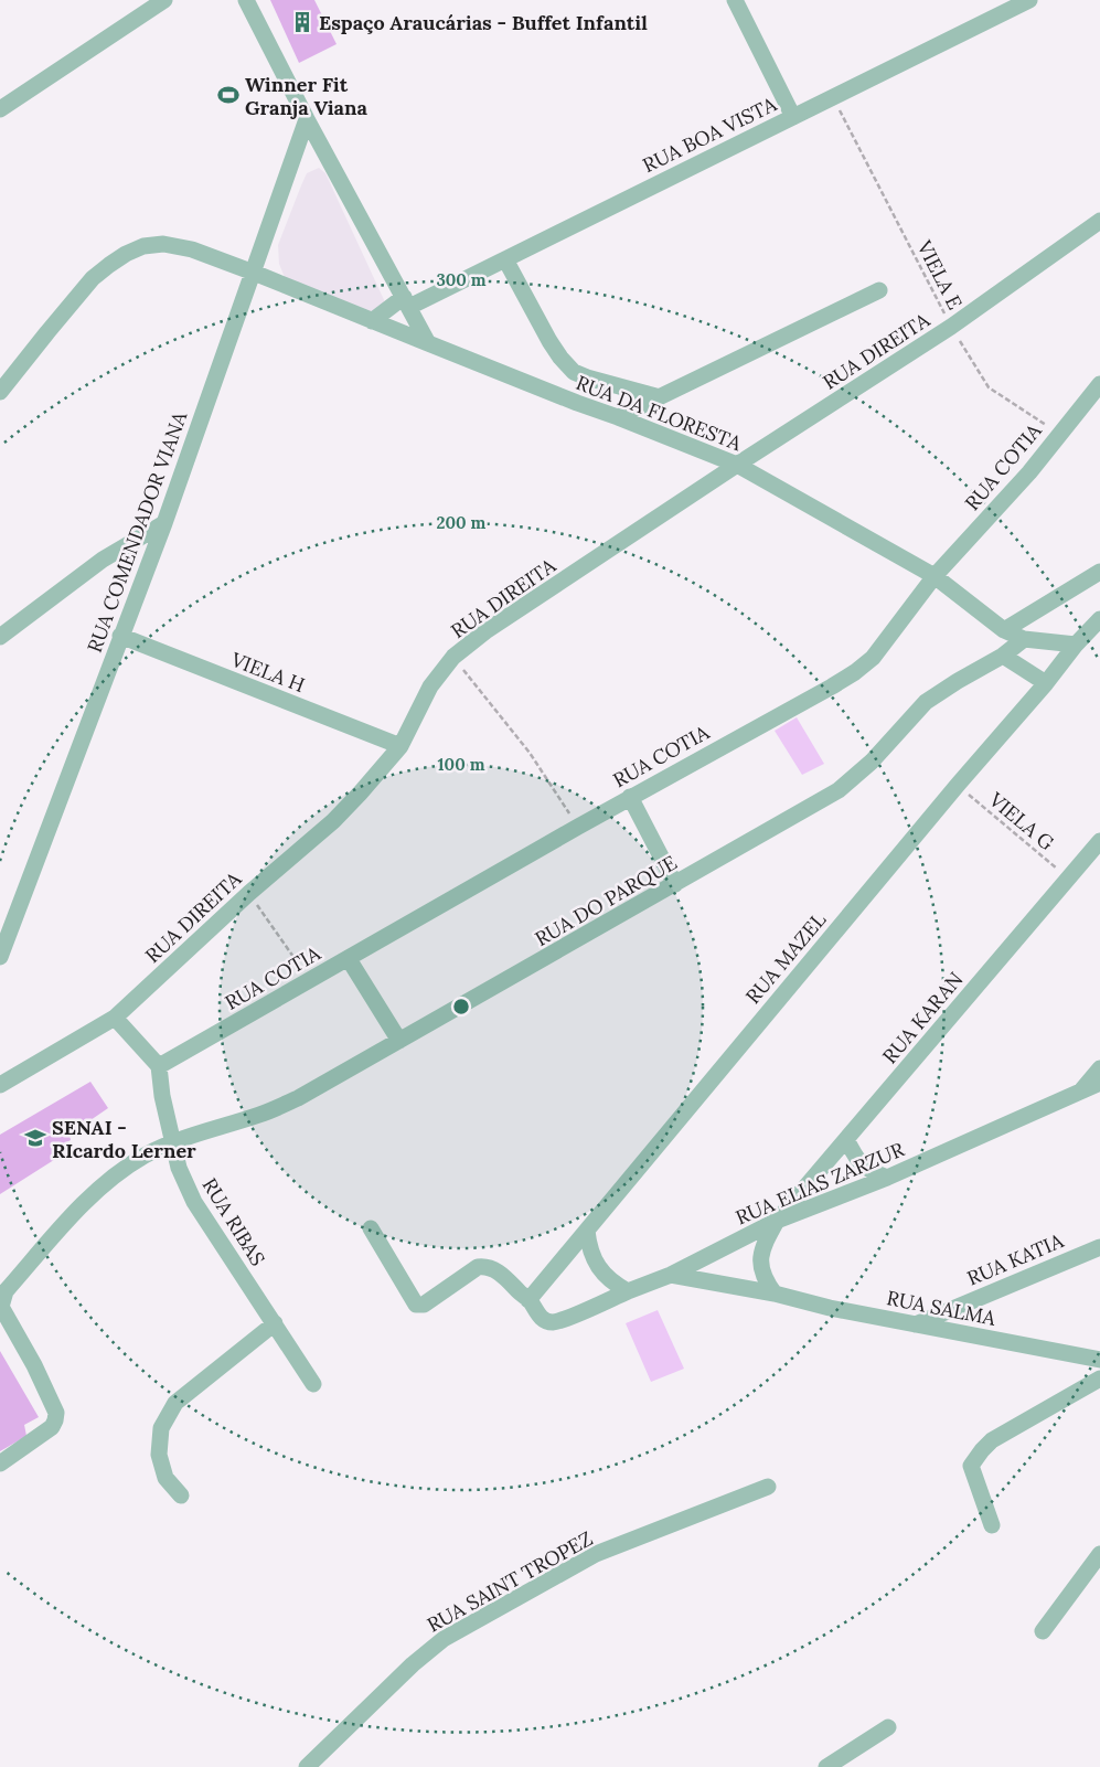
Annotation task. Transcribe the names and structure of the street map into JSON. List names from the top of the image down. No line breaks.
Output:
{"streets":{"street":["RUA BOA VISTA","RUA DIREITA","RUA DA FLORESTA","RUA COTIA","RUA COMENDADOR VIANA","VIELA H","RUA DO PARQUE","RUA MAZEL","RUA KARAN","RUA ELIAS ZARZUR","RUA RIBAS","RUA KATIA","RUA SALMA","RUA SAINT TROPEZ"],"path":["VIELA E","VIELA G"]},"crossings":[["RUA BOA VISTA","VIELA E"],["RUA BOA VISTA","RUA DA FLORESTA"],["VIELA E","RUA DIREITA"],["VIELA E","RUA COTIA"],["RUA DIREITA","RUA DA FLORESTA"],["RUA DIREITA","VIELA H"],["RUA DA FLORESTA","RUA COTIA"],["RUA DA FLORESTA","RUA COMENDADOR VIANA"],["RUA DA FLORESTA","RUA DO PARQUE"],["RUA DA FLORESTA","RUA MAZEL"],["RUA COTIA","RUA RIBAS"],["RUA COMENDADOR VIANA","VIELA H"],["VIELA G","RUA MAZEL"],["VIELA G","RUA KARAN"],["RUA DO PARQUE","RUA RIBAS"],["RUA MAZEL","RUA ELIAS ZARZUR"],["RUA KARAN","RUA ELIAS ZARZUR"],["RUA ELIAS ZARZUR","RUA SALMA"],["RUA KATIA","RUA SALMA"]],"places":{"building":["Espaço Araucárias - Buffet Infantil"],"sports":["Winner Fit Granja Viana"],"school or university":["SENAI - RIcardo Lerner"]},"rings":["300 m","200 m","100 m"]}
